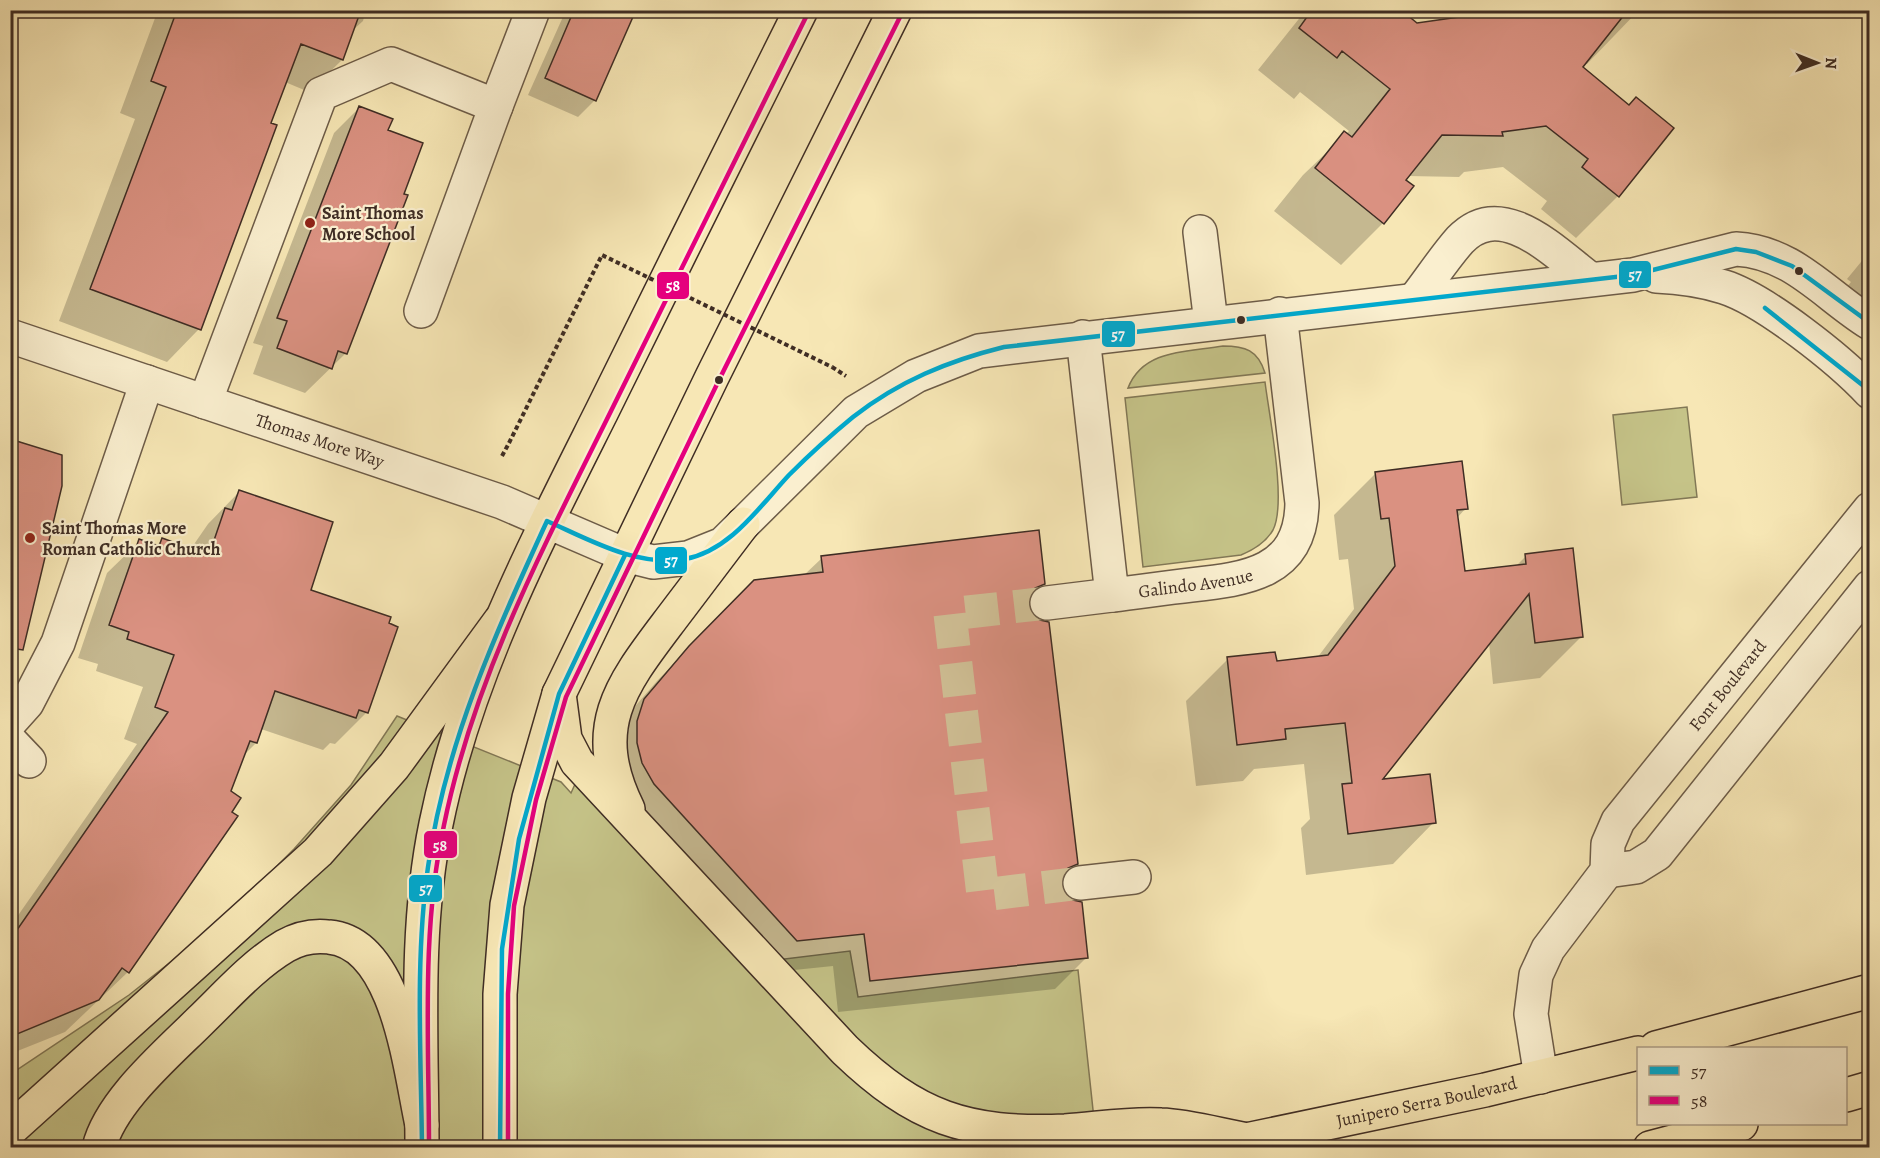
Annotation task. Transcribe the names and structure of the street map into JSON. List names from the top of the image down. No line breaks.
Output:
{"streets":{"main road":["Junipero Serra Boulevard"],"street":["Thomas More Way","Galindo Avenue","Font Boulevard"]},"crossings":[["Thomas More Way","Galindo Avenue"]],"places":["Saint Thomas More School","Saint Thomas More Roman Catholic Church"],"lines":["transit line 58","transit line 57"],"legend":["57","58"],"north":"right"}
